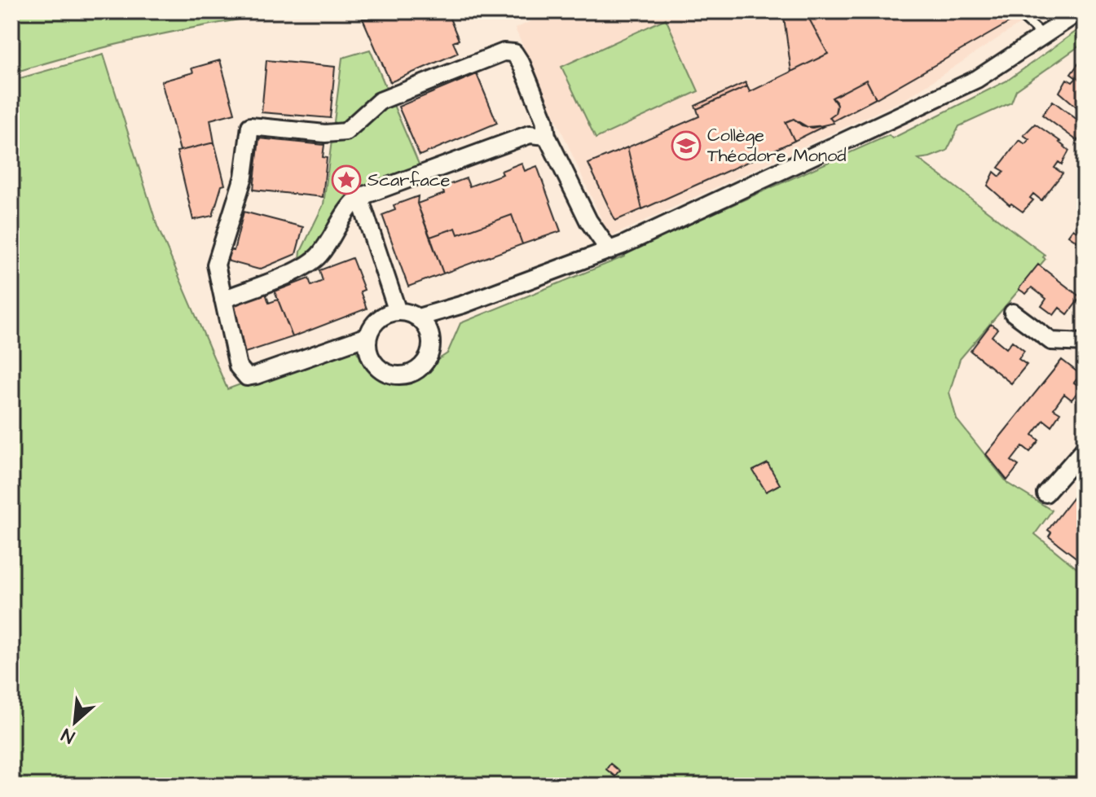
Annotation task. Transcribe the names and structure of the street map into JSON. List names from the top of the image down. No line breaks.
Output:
{"places":{"school or university":["Collège Théodore Monod"],"place":["Scarface"]},"north":"bottom left"}
